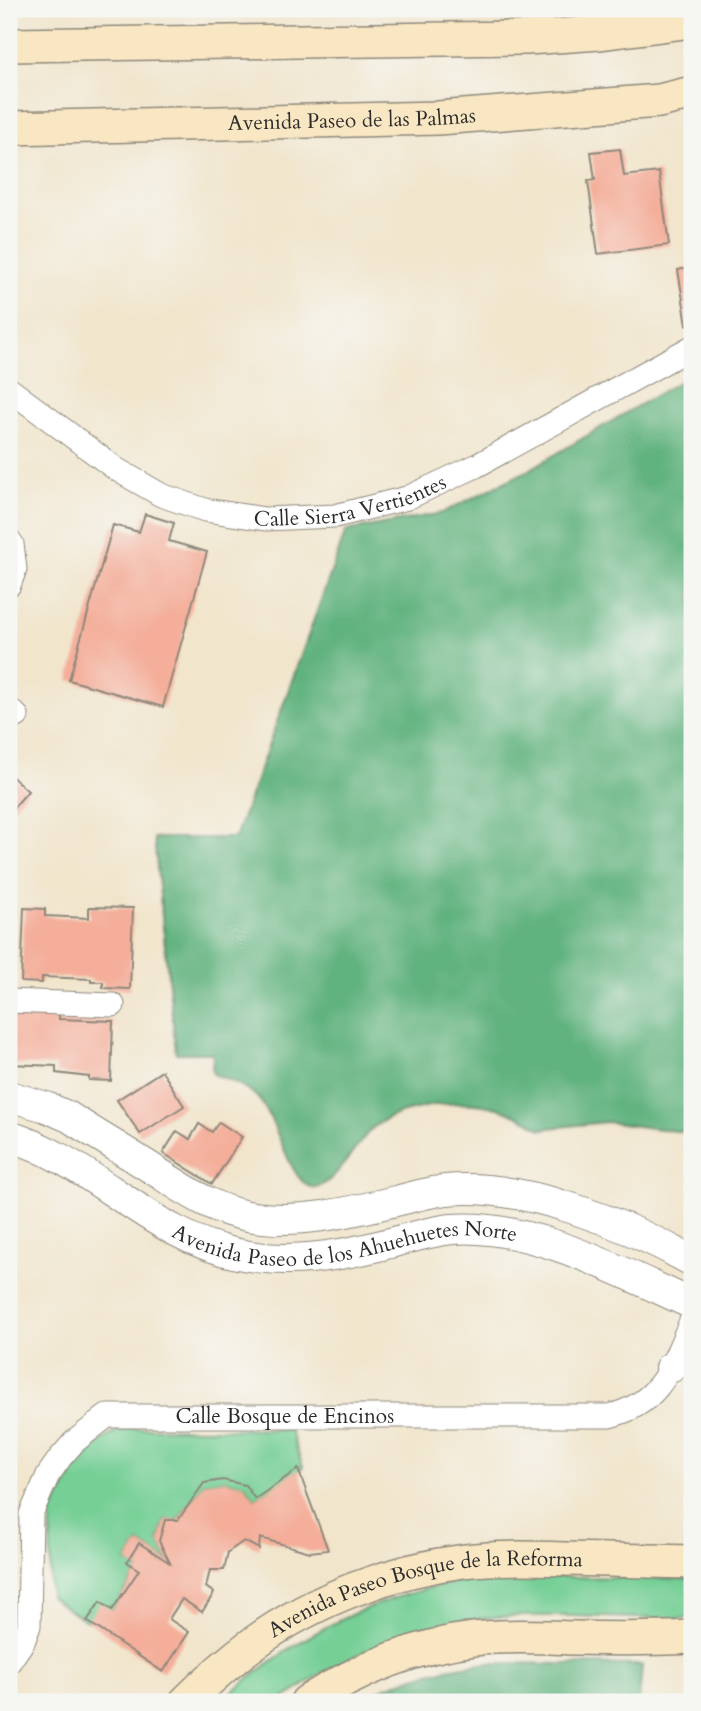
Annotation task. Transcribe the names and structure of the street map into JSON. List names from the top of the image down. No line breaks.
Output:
{"streets":{"main road":["Avenida Paseo de las Palmas","Avenida Paseo Bosque de la Reforma"],"street":["Calle Sierra Vertientes","Avenida Paseo de los Ahuehuetes Norte","Calle Bosque de Encinos"]}}
